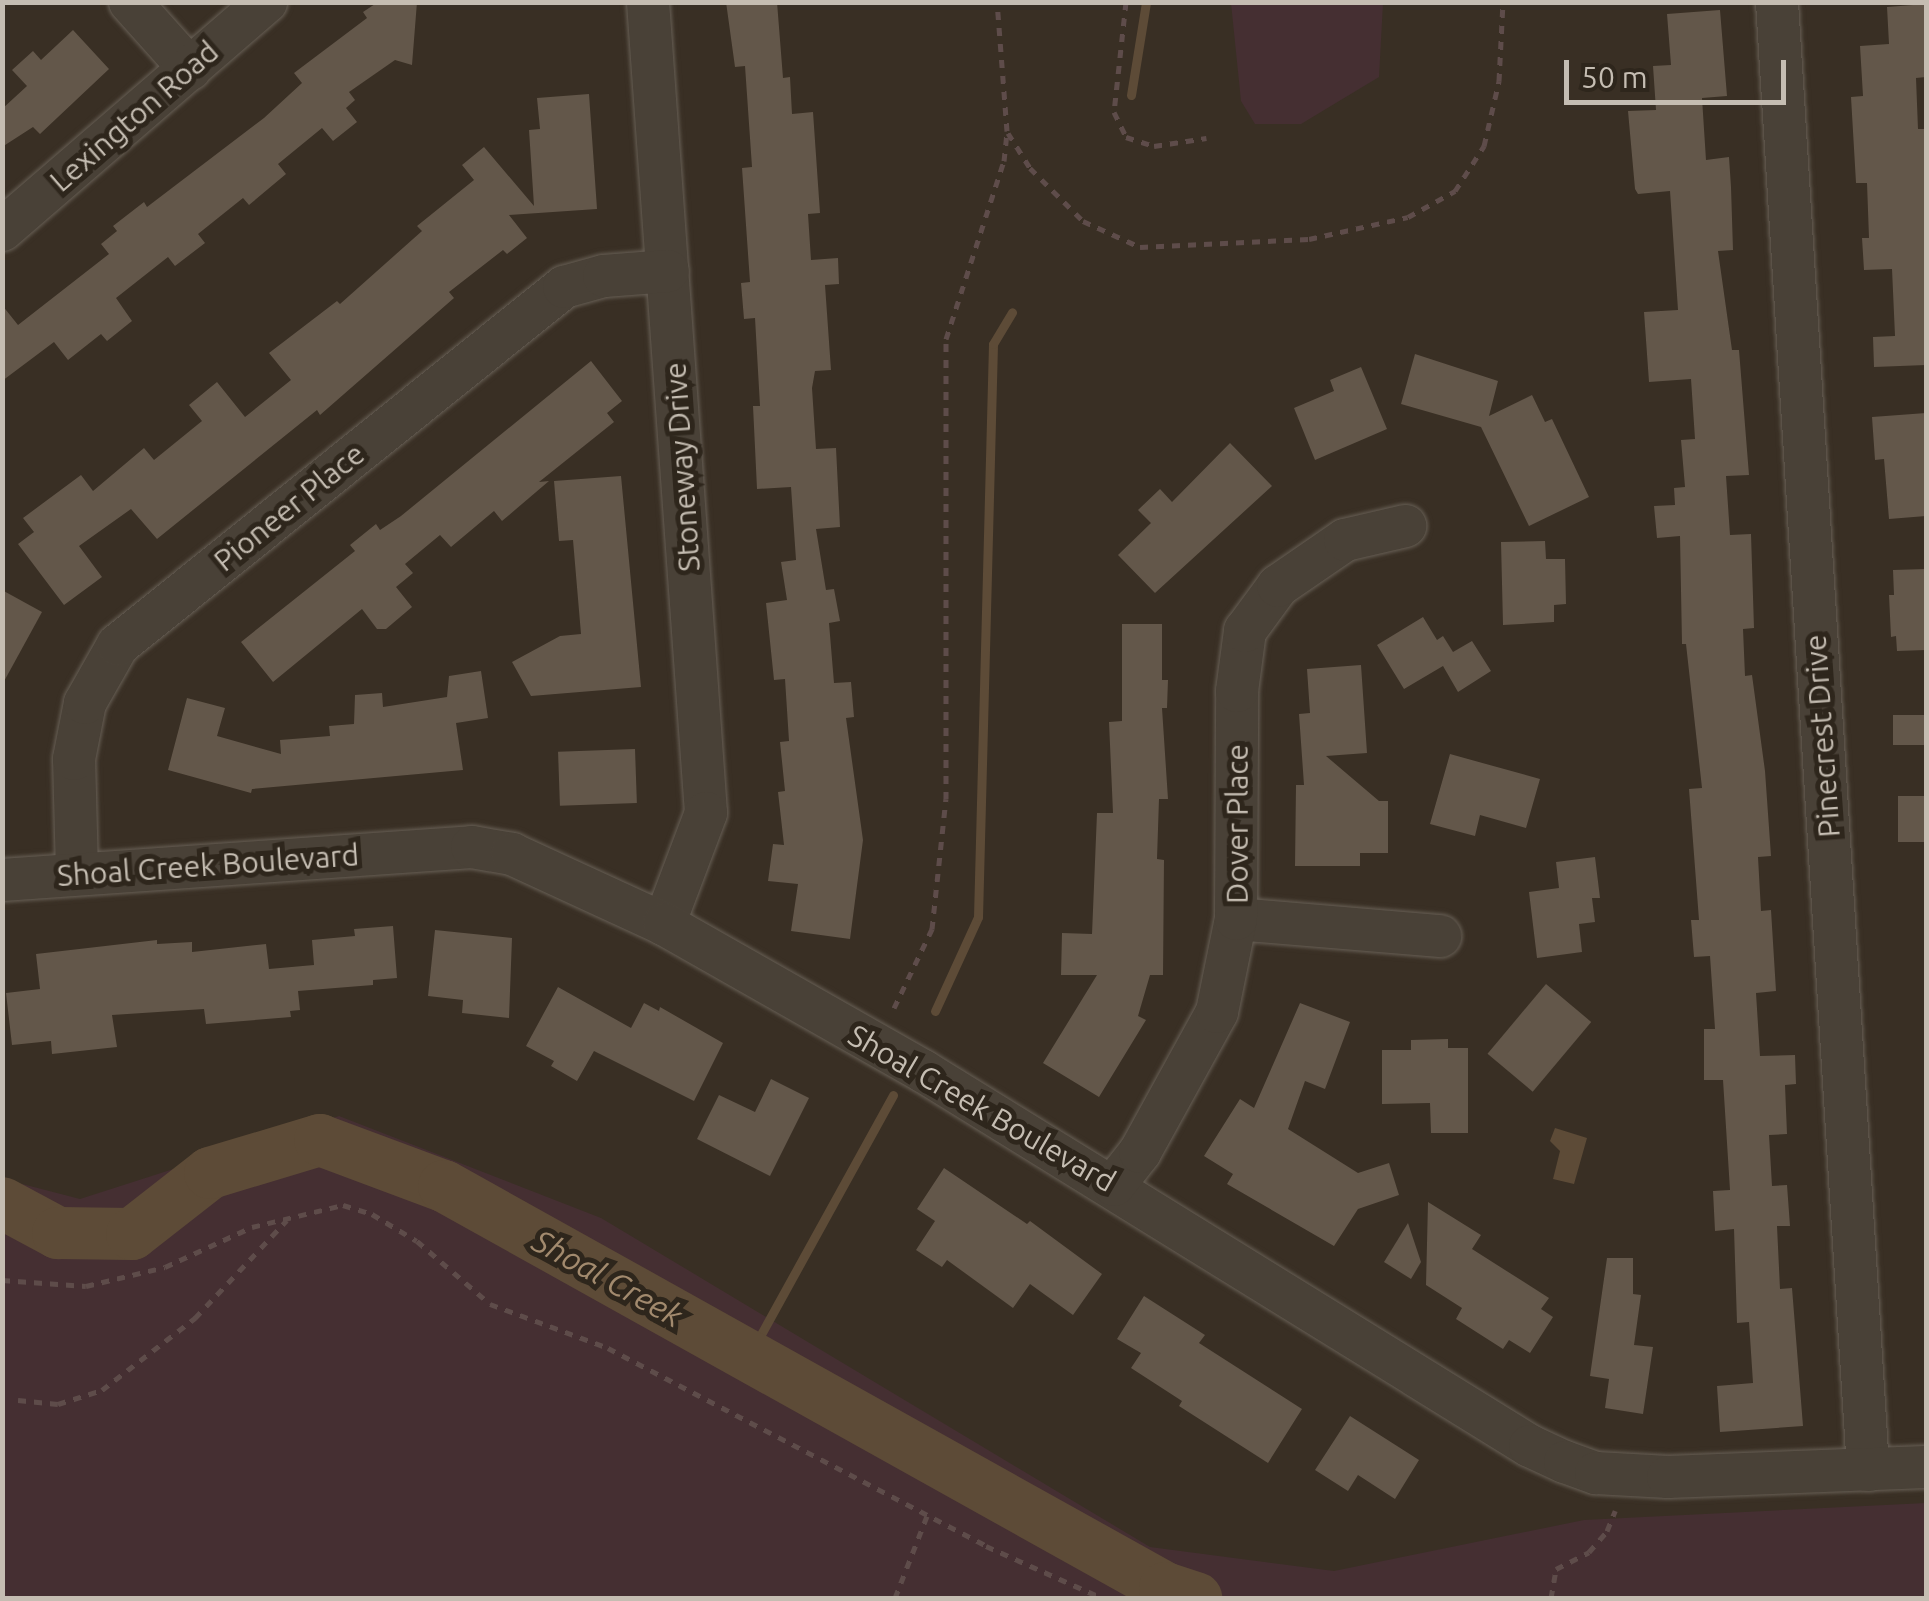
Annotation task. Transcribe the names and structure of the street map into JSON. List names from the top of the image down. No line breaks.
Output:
{"streets":{"street":["Lexington Road","Stoneway Drive","Pioneer Place","Pinecrest Drive","Dover Place","Shoal Creek Boulevard"]},"crossings":[["Stoneway Drive","Pioneer Place"],["Stoneway Drive","Shoal Creek Boulevard"],["Pioneer Place","Shoal Creek Boulevard"],["Pinecrest Drive","Shoal Creek Boulevard"],["Dover Place","Shoal Creek Boulevard"]],"water":["Shoal Creek"],"scale_bar":"50 m"}
